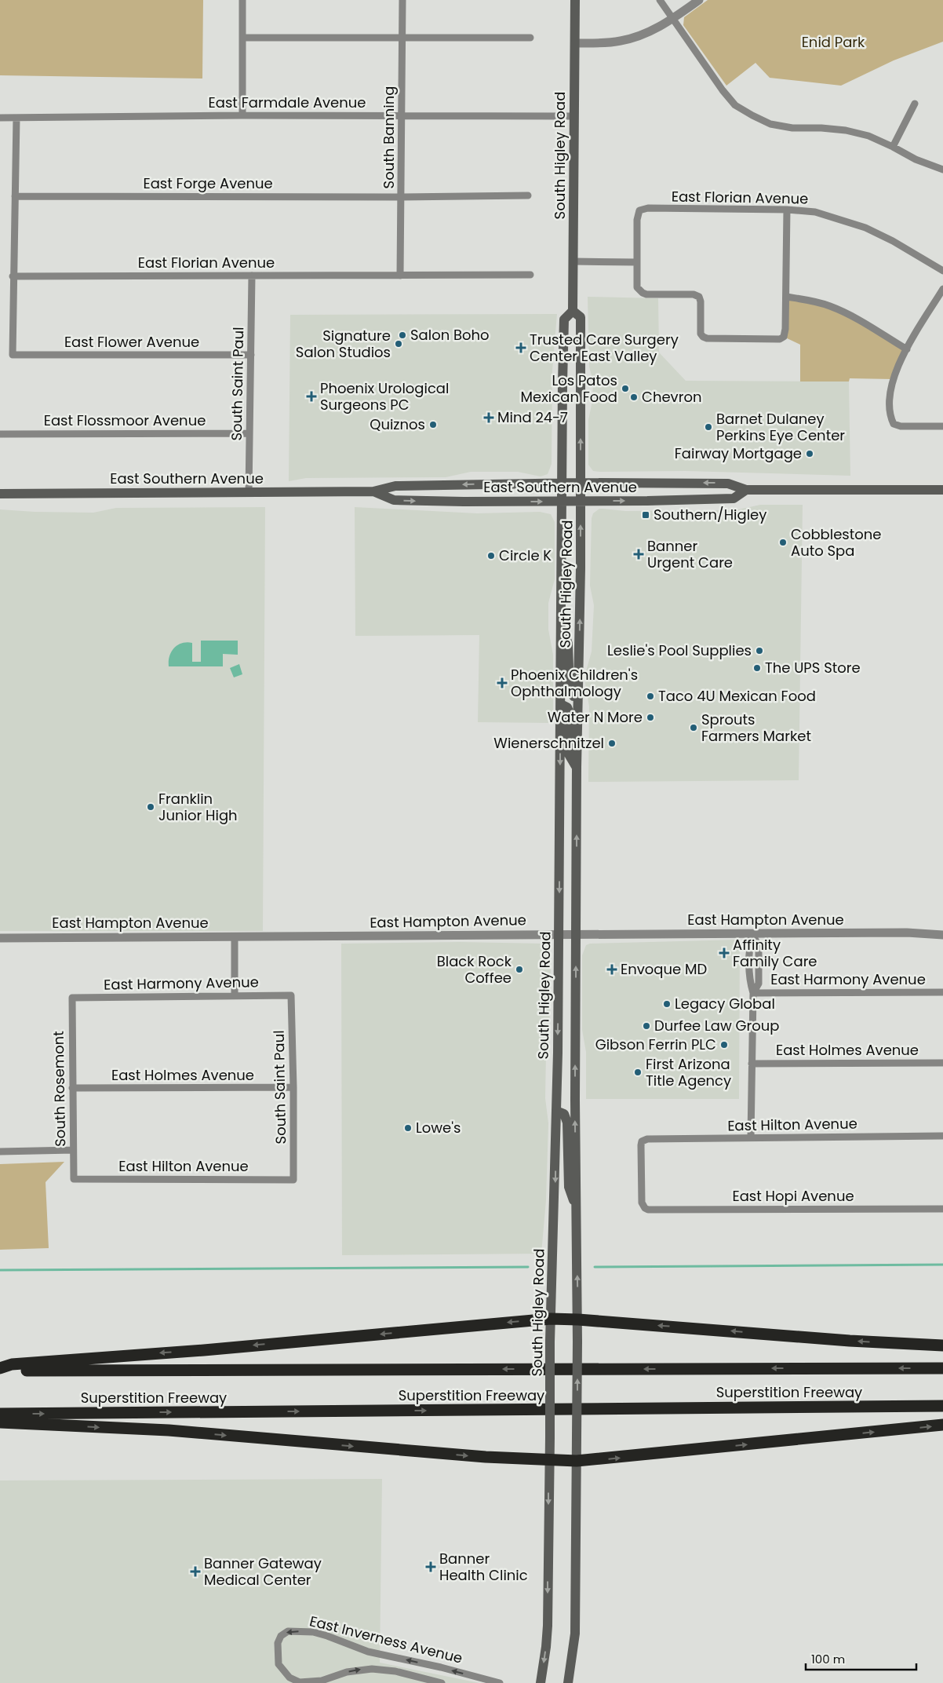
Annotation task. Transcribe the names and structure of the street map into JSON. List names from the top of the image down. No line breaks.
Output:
{"streets":{"highway":["Superstition Freeway"],"main road":["South Higley Road","East Southern Avenue"],"street":["East Farmdale Avenue","South Banning","East Forge Avenue","East Florian Avenue","East Flower Avenue","South Saint Paul","East Flossmoor Avenue","East Hampton Avenue","East Harmony Avenue","East Holmes Avenue","South Rosemont","East Hilton Avenue","East Hopi Avenue","East Inverness Avenue"]},"crossings":[["East Farmdale Avenue","South Banning"],["East Farmdale Avenue","South Higley Road"],["South Banning","East Forge Avenue"],["South Banning","East Florian Avenue"],["South Higley Road","East Southern Avenue"],["South Higley Road","East Hampton Avenue"],["East Florian Avenue","East Flower Avenue"],["East Florian Avenue","South Saint Paul"],["East Flower Avenue","South Saint Paul"],["South Saint Paul","East Flossmoor Avenue"],["South Saint Paul","East Southern Avenue"],["South Saint Paul","East Harmony Avenue"],["South Saint Paul","East Holmes Avenue"],["South Saint Paul","East Hilton Avenue"],["East Harmony Avenue","South Rosemont"],["East Holmes Avenue","South Rosemont"],["South Rosemont","East Hilton Avenue"],["East Hilton Avenue","East Hopi Avenue"]],"parks":["Enid Park"],"places":{"other":["Salon Boho","Signature Salon Studios","Los Patos Mexican Food","Chevron","Quiznos","Barnet Dulaney Perkins Eye Center","Fairway Mortgage","Cobblestone Auto Spa","Circle K","Leslie's Pool Supplies","The UPS Store","Taco 4U Mexican Food","Water N More","Sprouts Farmers Market","Wienerschnitzel","Franklin Junior High","Black Rock Coffee","Legacy Global","Durfee Law Group","Gibson Ferrin PLC","First Arizona Title Agency","Lowe's"],"health":["Trusted Care Surgery Center East Valley","Phoenix Urological Surgeons PC","Mind 24-7","Banner Urgent Care","Phoenix Children's Ophthalmology","Affinity Family Care","Envoque MD","Banner Health Clinic","Banner Gateway Medical Center"],"transit":["Southern/Higley"]},"scale_bar":"100 m"}
